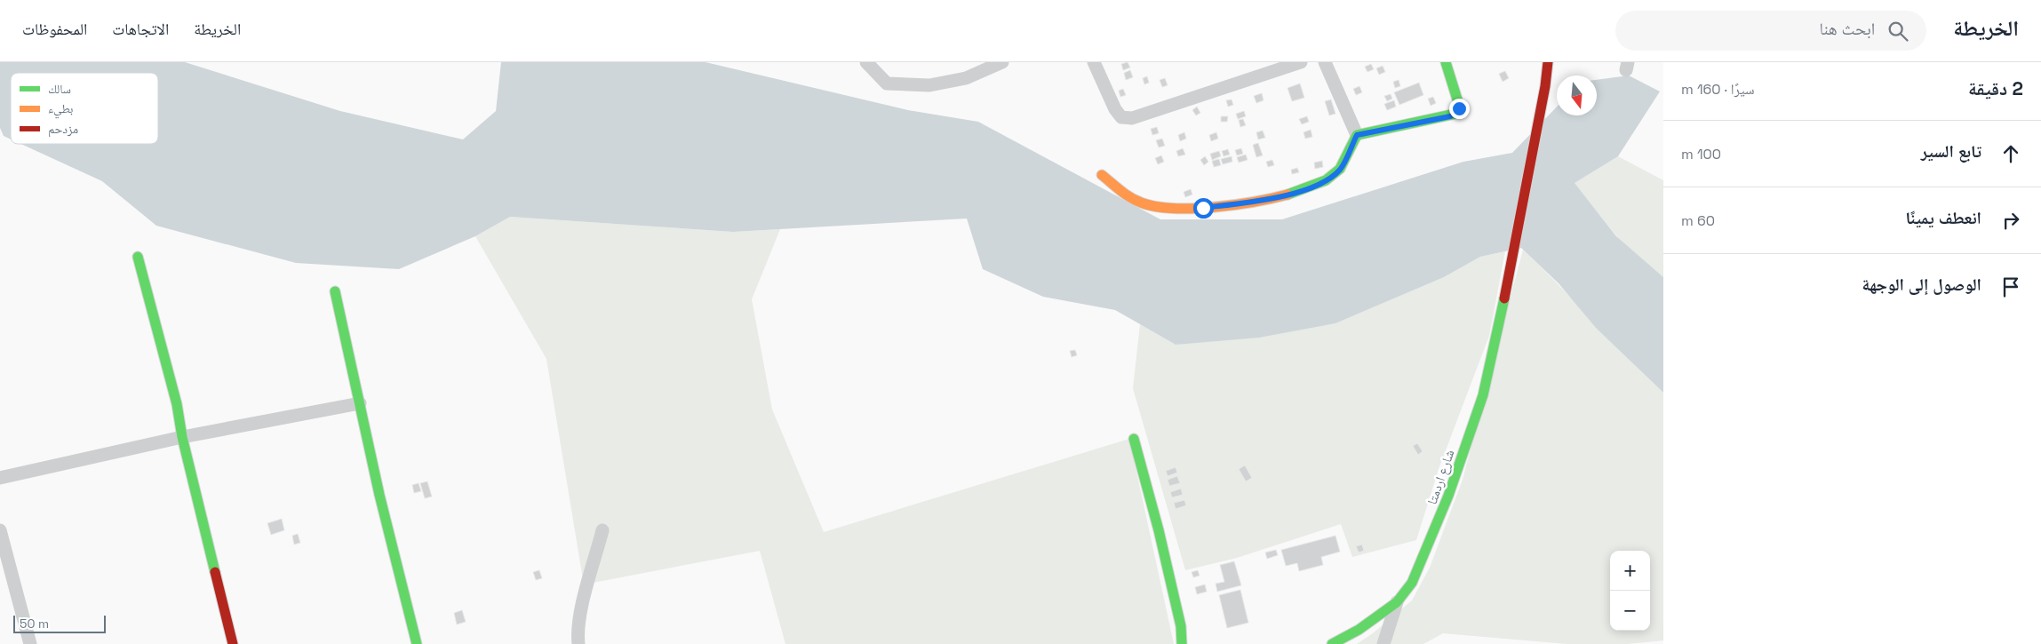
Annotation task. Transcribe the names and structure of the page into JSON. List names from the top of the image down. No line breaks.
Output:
{"streets":{"street":["شارع اردمتا"]},"legend":["سالك","بطيء","مزدحم"],"scale_bar":"50 m","north":"bottom","page":{"header":"الخريطة","search":"ابحث هنا","nav":["الخريطة","الاتجاهات","المحفوظات"],"heading":["2 دقيقة","سيرًا · 160 m"],"list":[["تابع السير","100 m"],["انعطف يمينًا","60 m"],"الوصول إلى الوجهة"],"map_buttons":["+","−"],"scale":"50 m"}}
